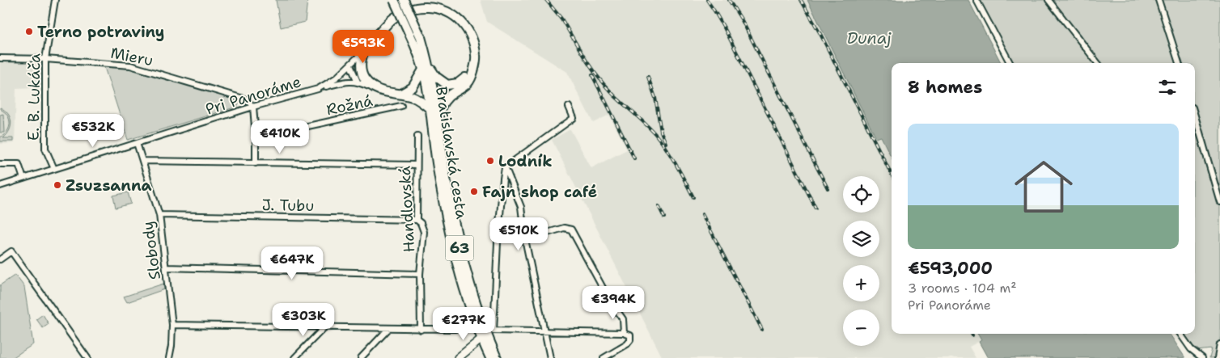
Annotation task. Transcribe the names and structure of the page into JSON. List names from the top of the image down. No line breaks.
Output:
{"streets":{"main road":["Bratislavská cesta","63"],"street":["Mieru","Pri Panoráme","E. B. Lukáča","Rožná","J. Tubu","Handlovská","Slobody"]},"crossings":[["Mieru","Pri Panoráme"],["Mieru","E. B. Lukáča"],["Pri Panoráme","E. B. Lukáča"],["Pri Panoráme","Slobody"],["J. Tubu","Handlovská"],["J. Tubu","Slobody"]],"water":["Dunaj"],"places":["Terno potraviny","Lodník","Zsuzsanna","Fajn shop café"],"page":{"price":["€593K","€532K","€410K","€510K","€647K","€394K","€303K","€277K"],"heading":"8 homes","list":[{"name":"€593,000","note":"3 rooms · 104 m² · Pri Panoráme"}],"map_buttons":["+","−"]}}
